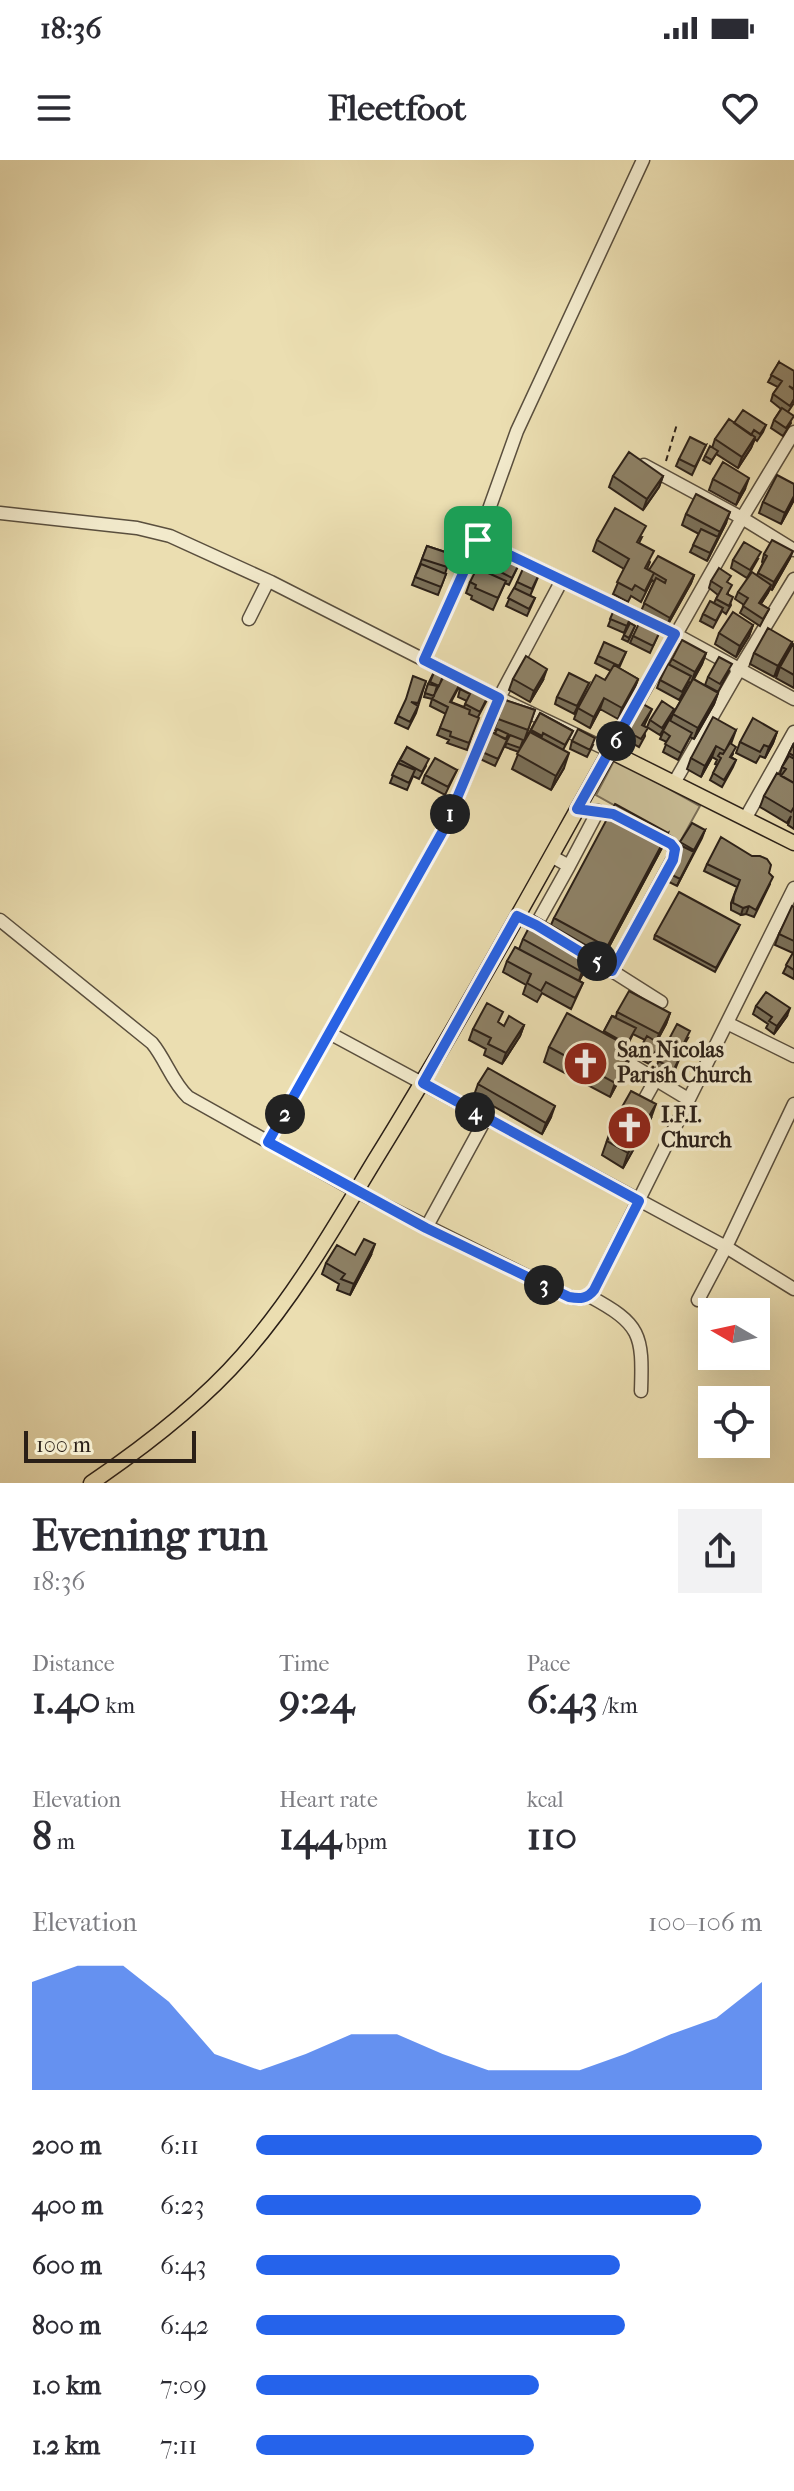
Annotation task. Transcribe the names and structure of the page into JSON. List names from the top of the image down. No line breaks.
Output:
{"places":{"church":["San Nicolas Parish Church","I.F.I. Church"]},"scale_bar":"100 m","north":"left","page":{"status":"18:36","header":"Fleetfoot","pins":["6","1","5","4","2","3"],"scale":"100 m","heading":["Evening run","18:36"],"stats":[["Distance","1.40 km"],["Time","9:24"],["Pace","6:43 /km"],["Elevation","8 m"],["Heart rate","144 bpm"],["kcal","110"]],"chart":["Elevation","100–106 m"],"list":[{"name":"200 m","note":"6:11"},{"name":"400 m","note":"6:23"},{"name":"600 m","note":"6:43"},{"name":"800 m","note":"6:42"},{"name":"1.0 km","note":"7:09"},{"name":"1.2 km","note":"7:11"}]}}
